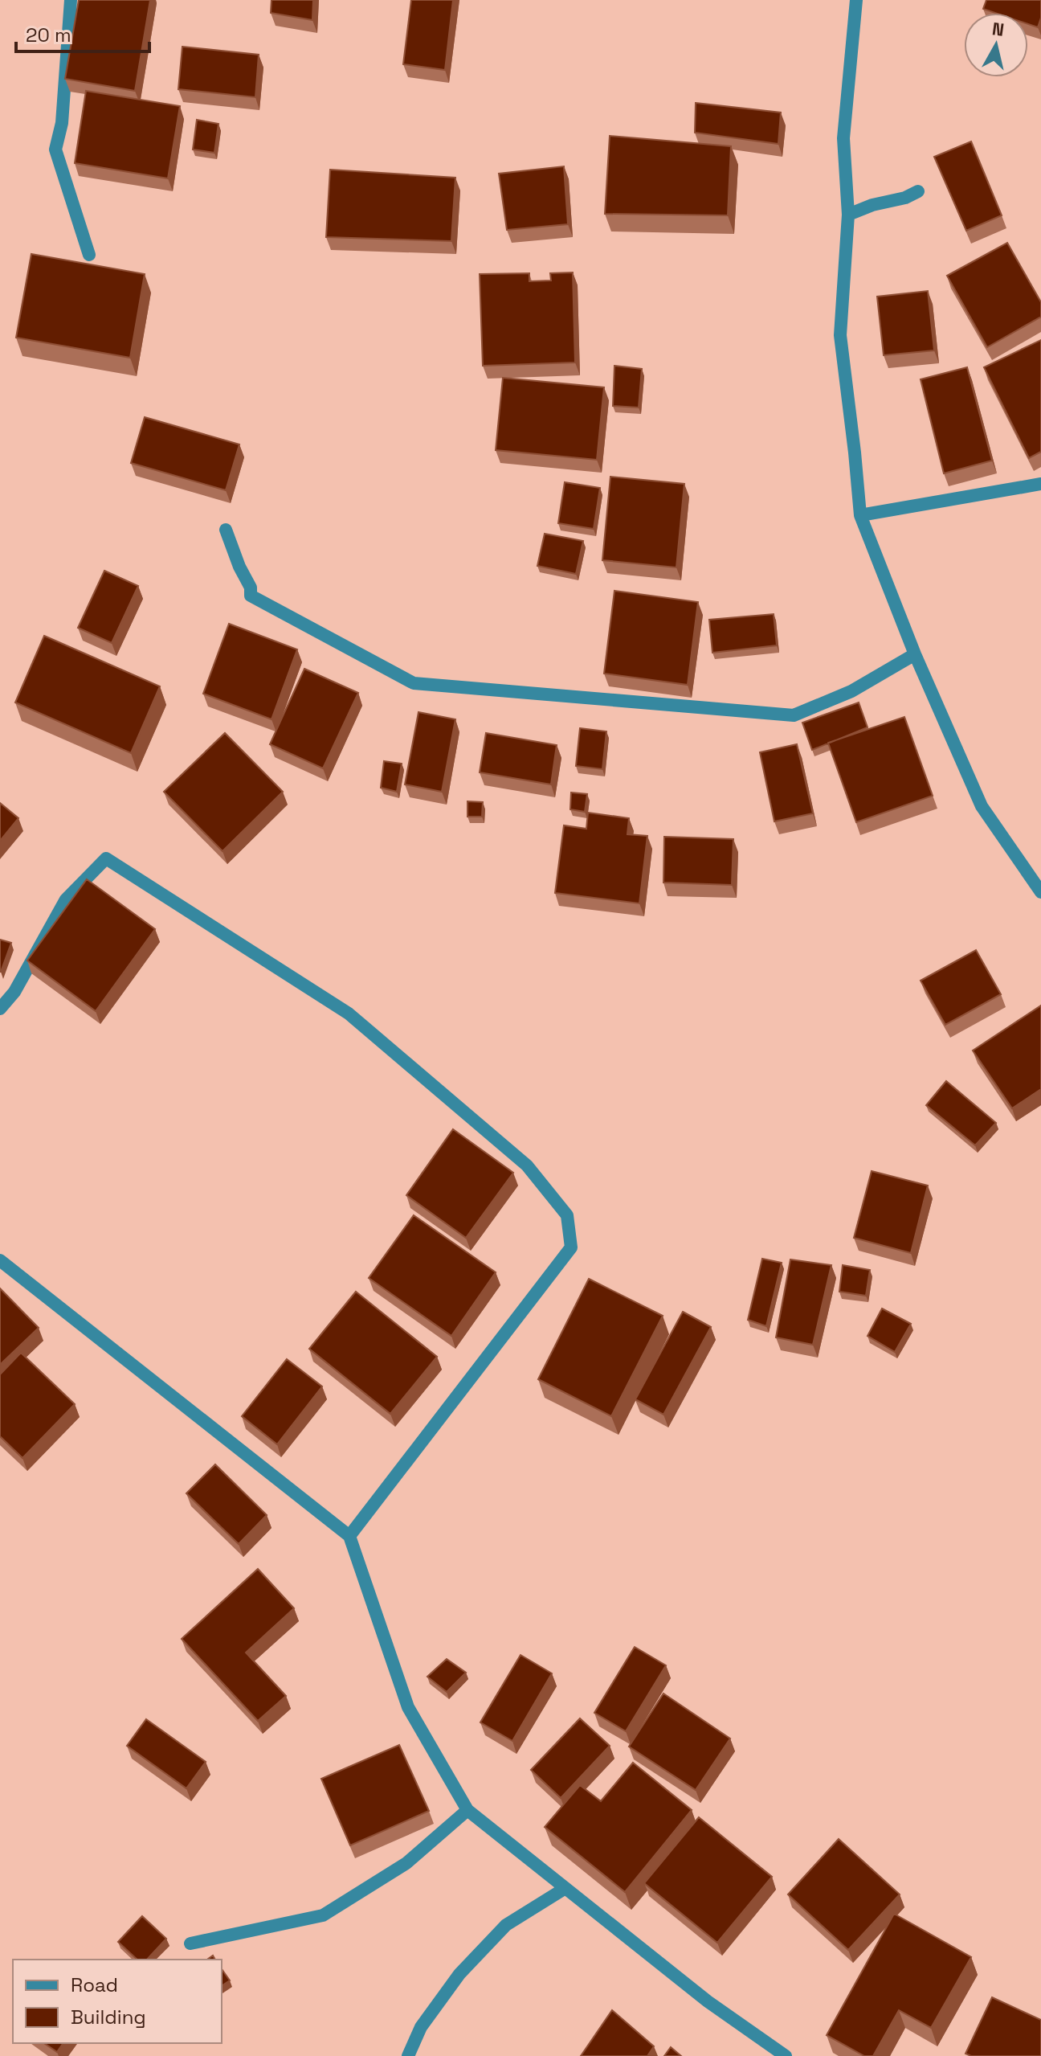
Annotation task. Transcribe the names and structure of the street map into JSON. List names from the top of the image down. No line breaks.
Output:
{"legend":["Road","Building"],"scale_bar":"20 m","north":"top"}
